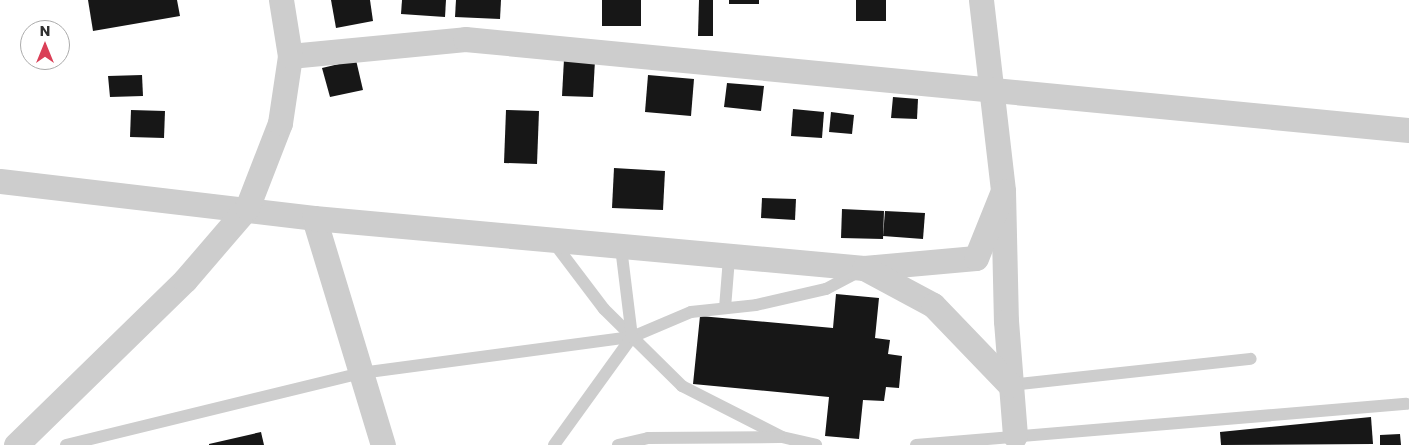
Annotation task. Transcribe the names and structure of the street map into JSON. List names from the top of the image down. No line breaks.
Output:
{"north":"top"}
